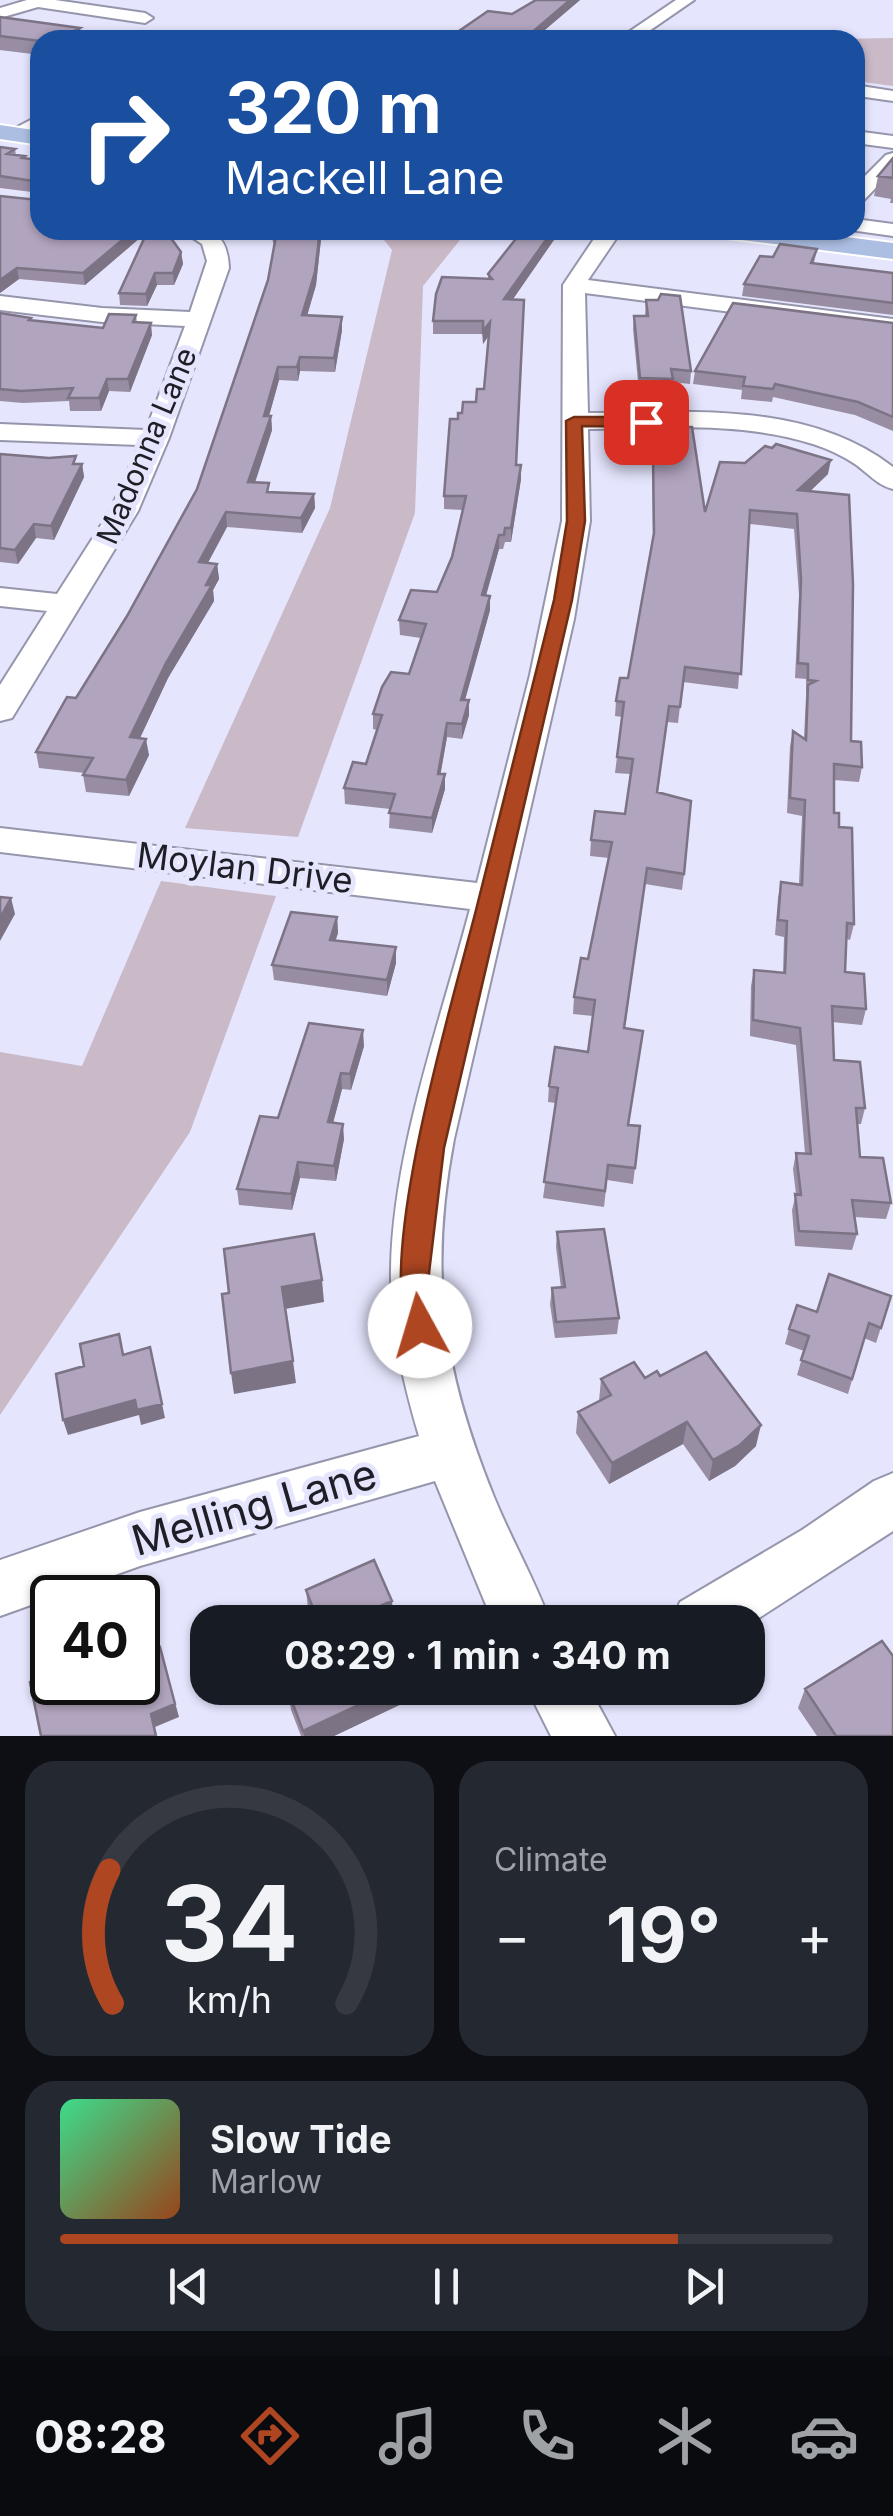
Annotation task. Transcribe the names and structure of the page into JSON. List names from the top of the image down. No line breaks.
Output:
{"streets":{"street":["Madonna Lane","Moylan Drive","Melling Lane"]},"page":{"turn":["320 m","Mackell Lane"],"limit":"40","trip":"08:29 · 1 min · 340 m","tile":"Climate","heat":["−","19°","+"],"song":["Slow Tide","Marlow"],"tabs":"08:28","gauge":["34","km/h"]}}
